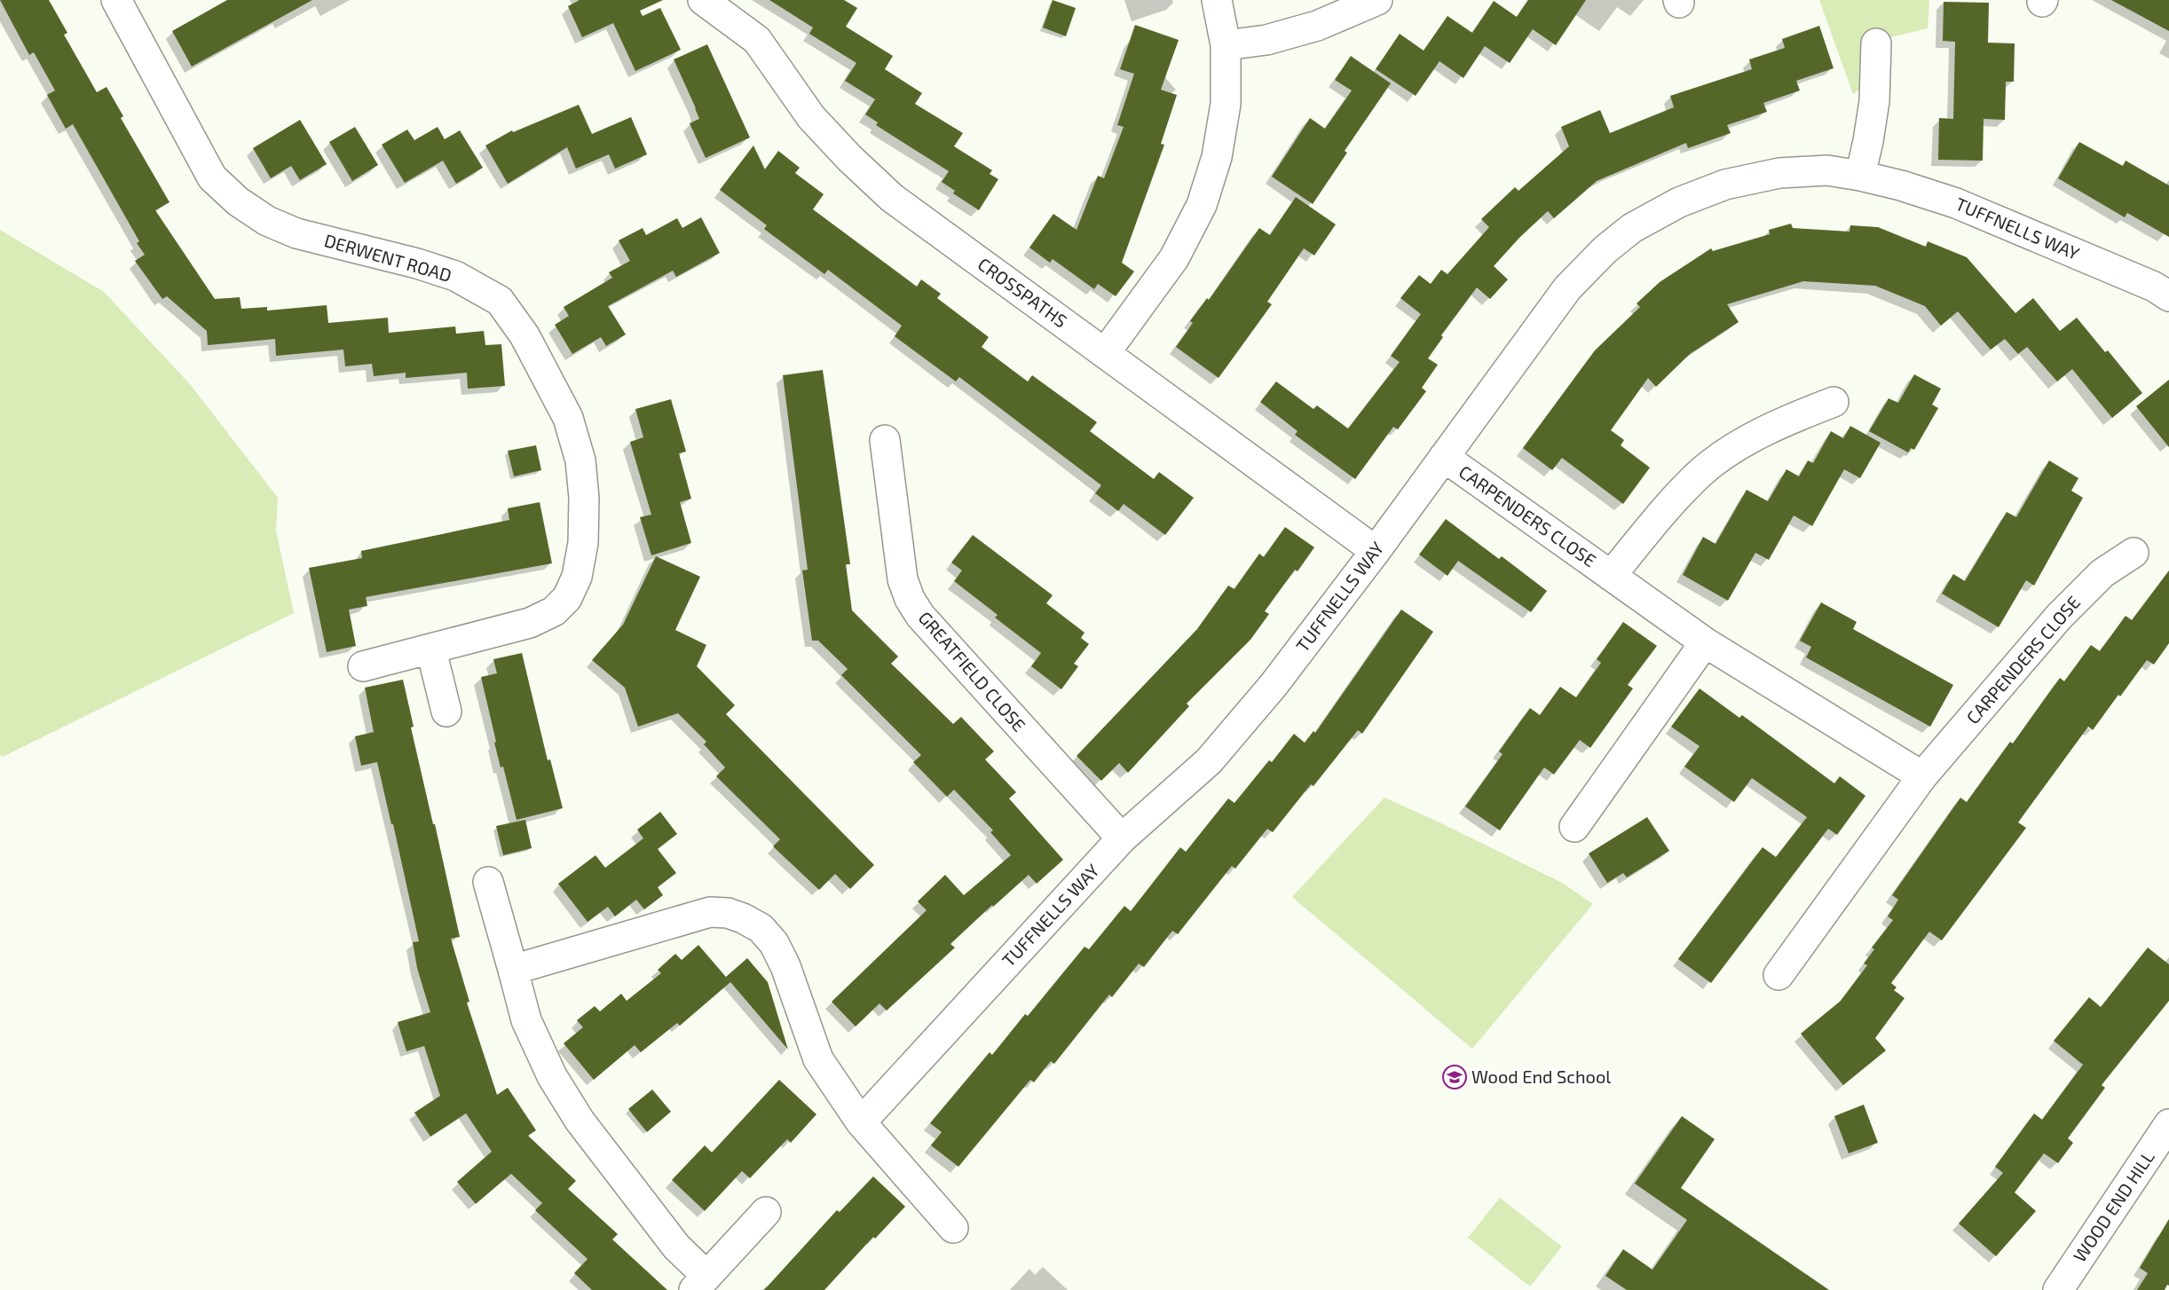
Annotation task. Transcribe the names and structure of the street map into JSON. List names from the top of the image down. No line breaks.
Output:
{"streets":{"street":["TUFFNELLS WAY","DERWENT ROAD","CROSSPATHS","CARPENDERS CLOSE","GREATFIELD CLOSE","WOOD END HILL"]},"crossings":[["TUFFNELLS WAY","CROSSPATHS"],["TUFFNELLS WAY","CARPENDERS CLOSE"],["TUFFNELLS WAY","GREATFIELD CLOSE"]],"places":{"school or university":["Wood End School"]}}
